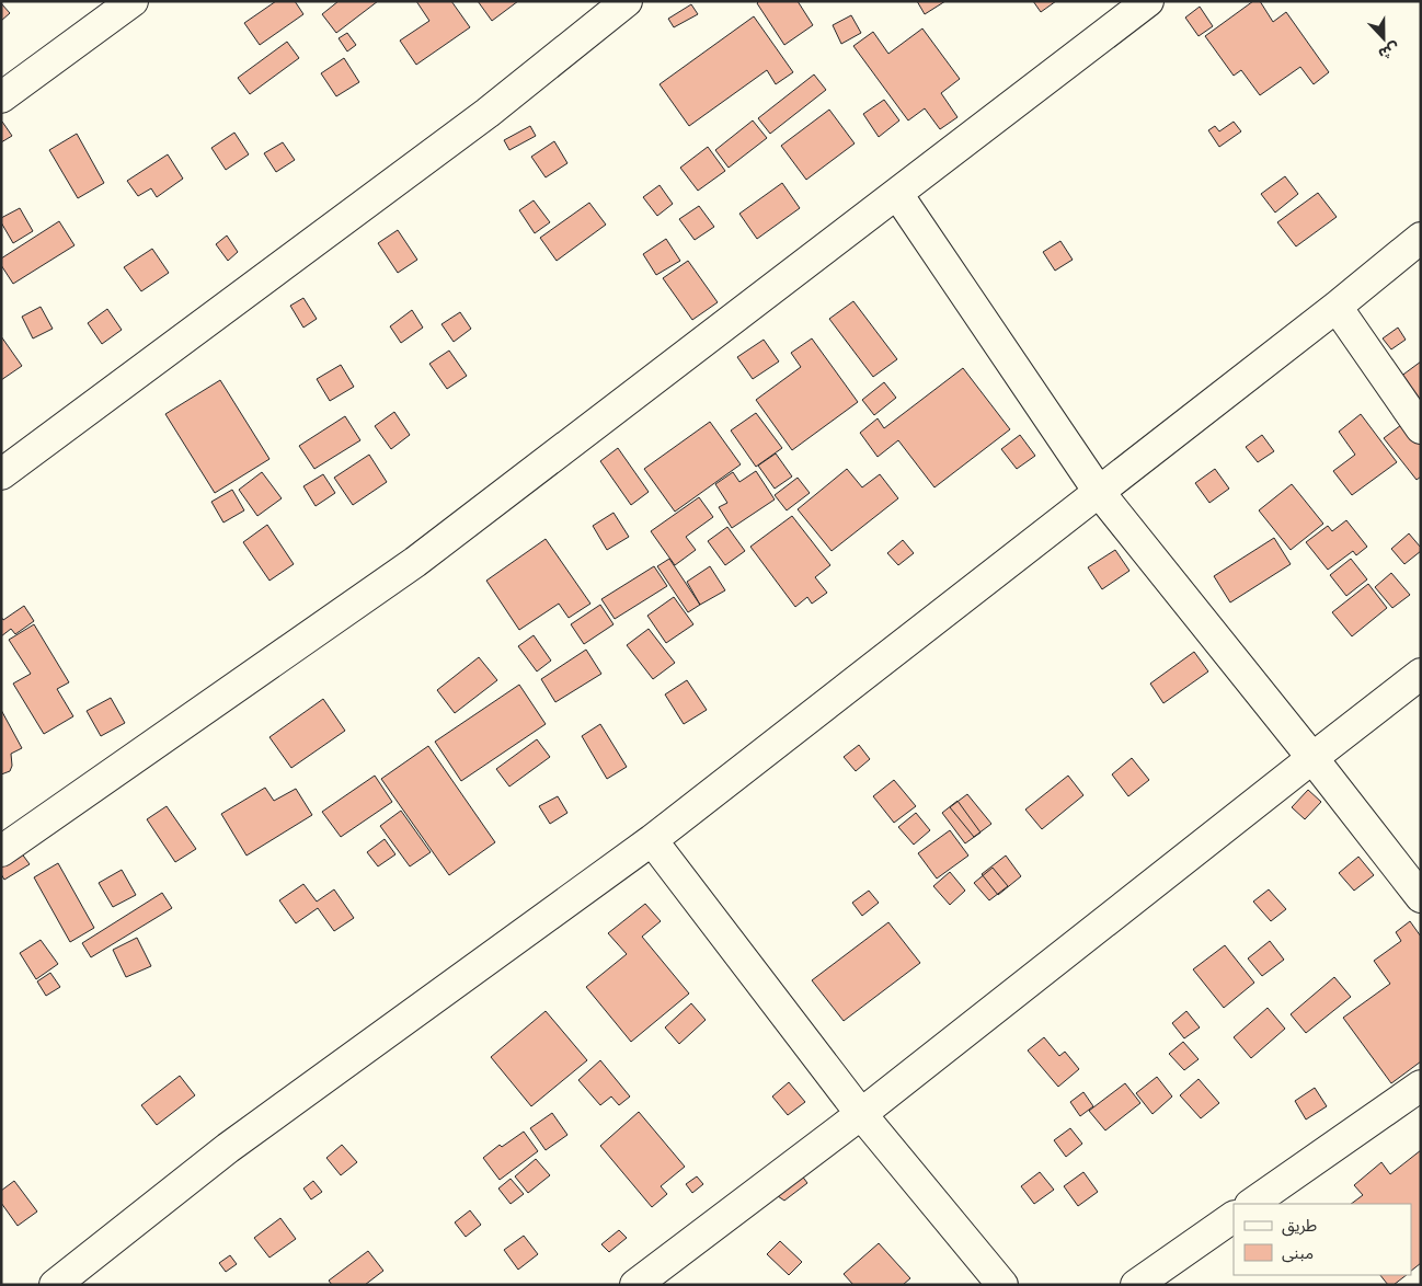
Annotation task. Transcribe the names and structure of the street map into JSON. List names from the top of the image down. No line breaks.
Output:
{"legend":["طريق","مبنى"],"north":"bottom"}
